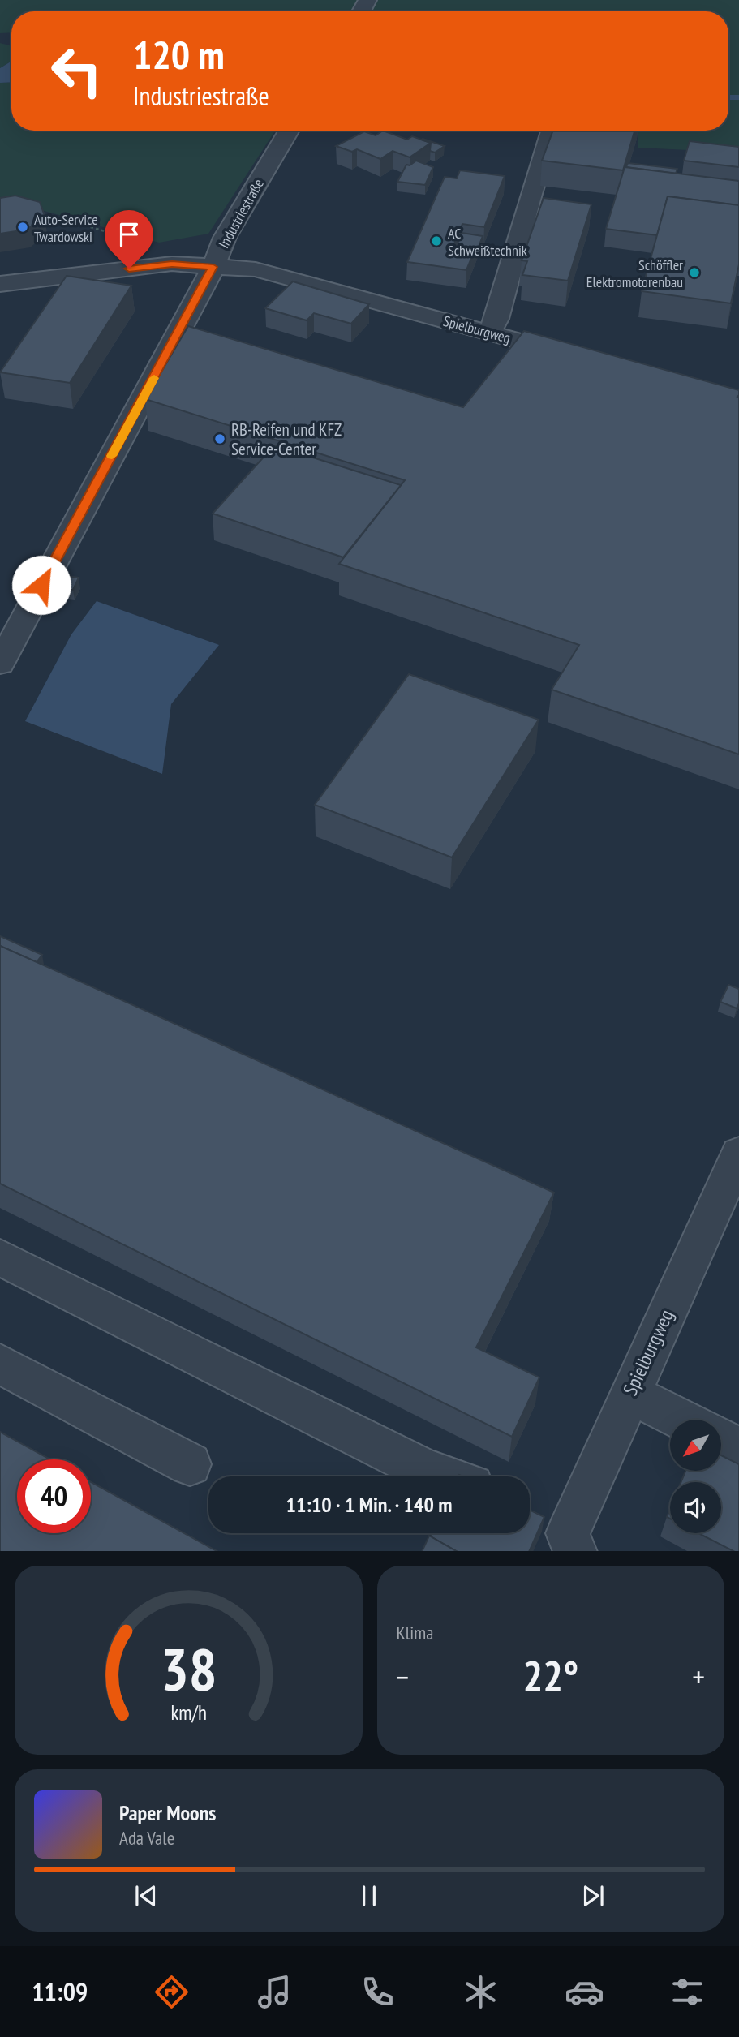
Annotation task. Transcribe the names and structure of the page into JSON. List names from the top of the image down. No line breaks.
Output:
{"streets":{"street":["Industriestraße","Spielburgweg"]},"crossings":[["Industriestraße","Spielburgweg"]],"places":["Auto-Service Twardowski","AC Schweißtechnik","Schöffler Elektromotorenbau","RB-Reifen und KFZ Service-Center"],"north":"bottom left","page":{"turn":["120 m","Industriestraße"],"limit":"40","trip":"11:10 · 1 Min. · 140 m","tile":"Klima","heat":["−","22°","+"],"song":["Paper Moons","Ada Vale"],"tabs":"11:09","gauge":["38","km/h"]}}
